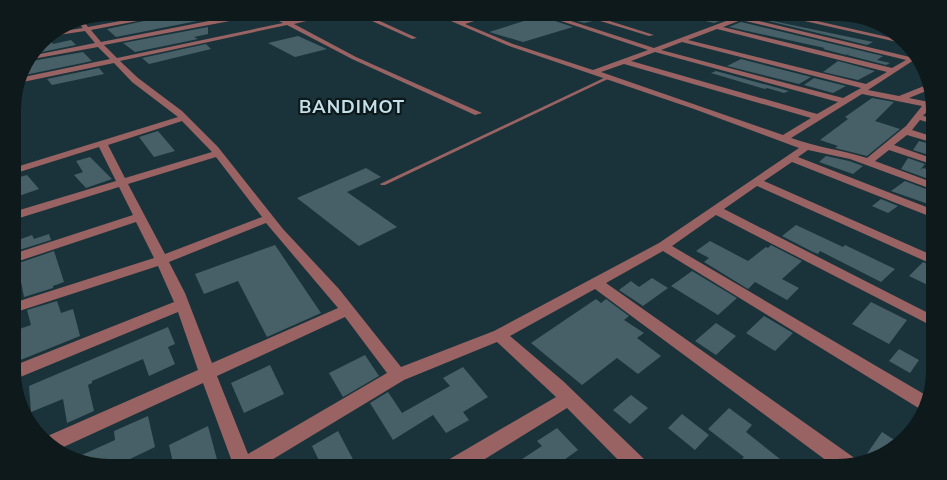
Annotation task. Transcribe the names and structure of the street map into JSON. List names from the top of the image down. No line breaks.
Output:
{"districts":["BANDIMOT"]}
